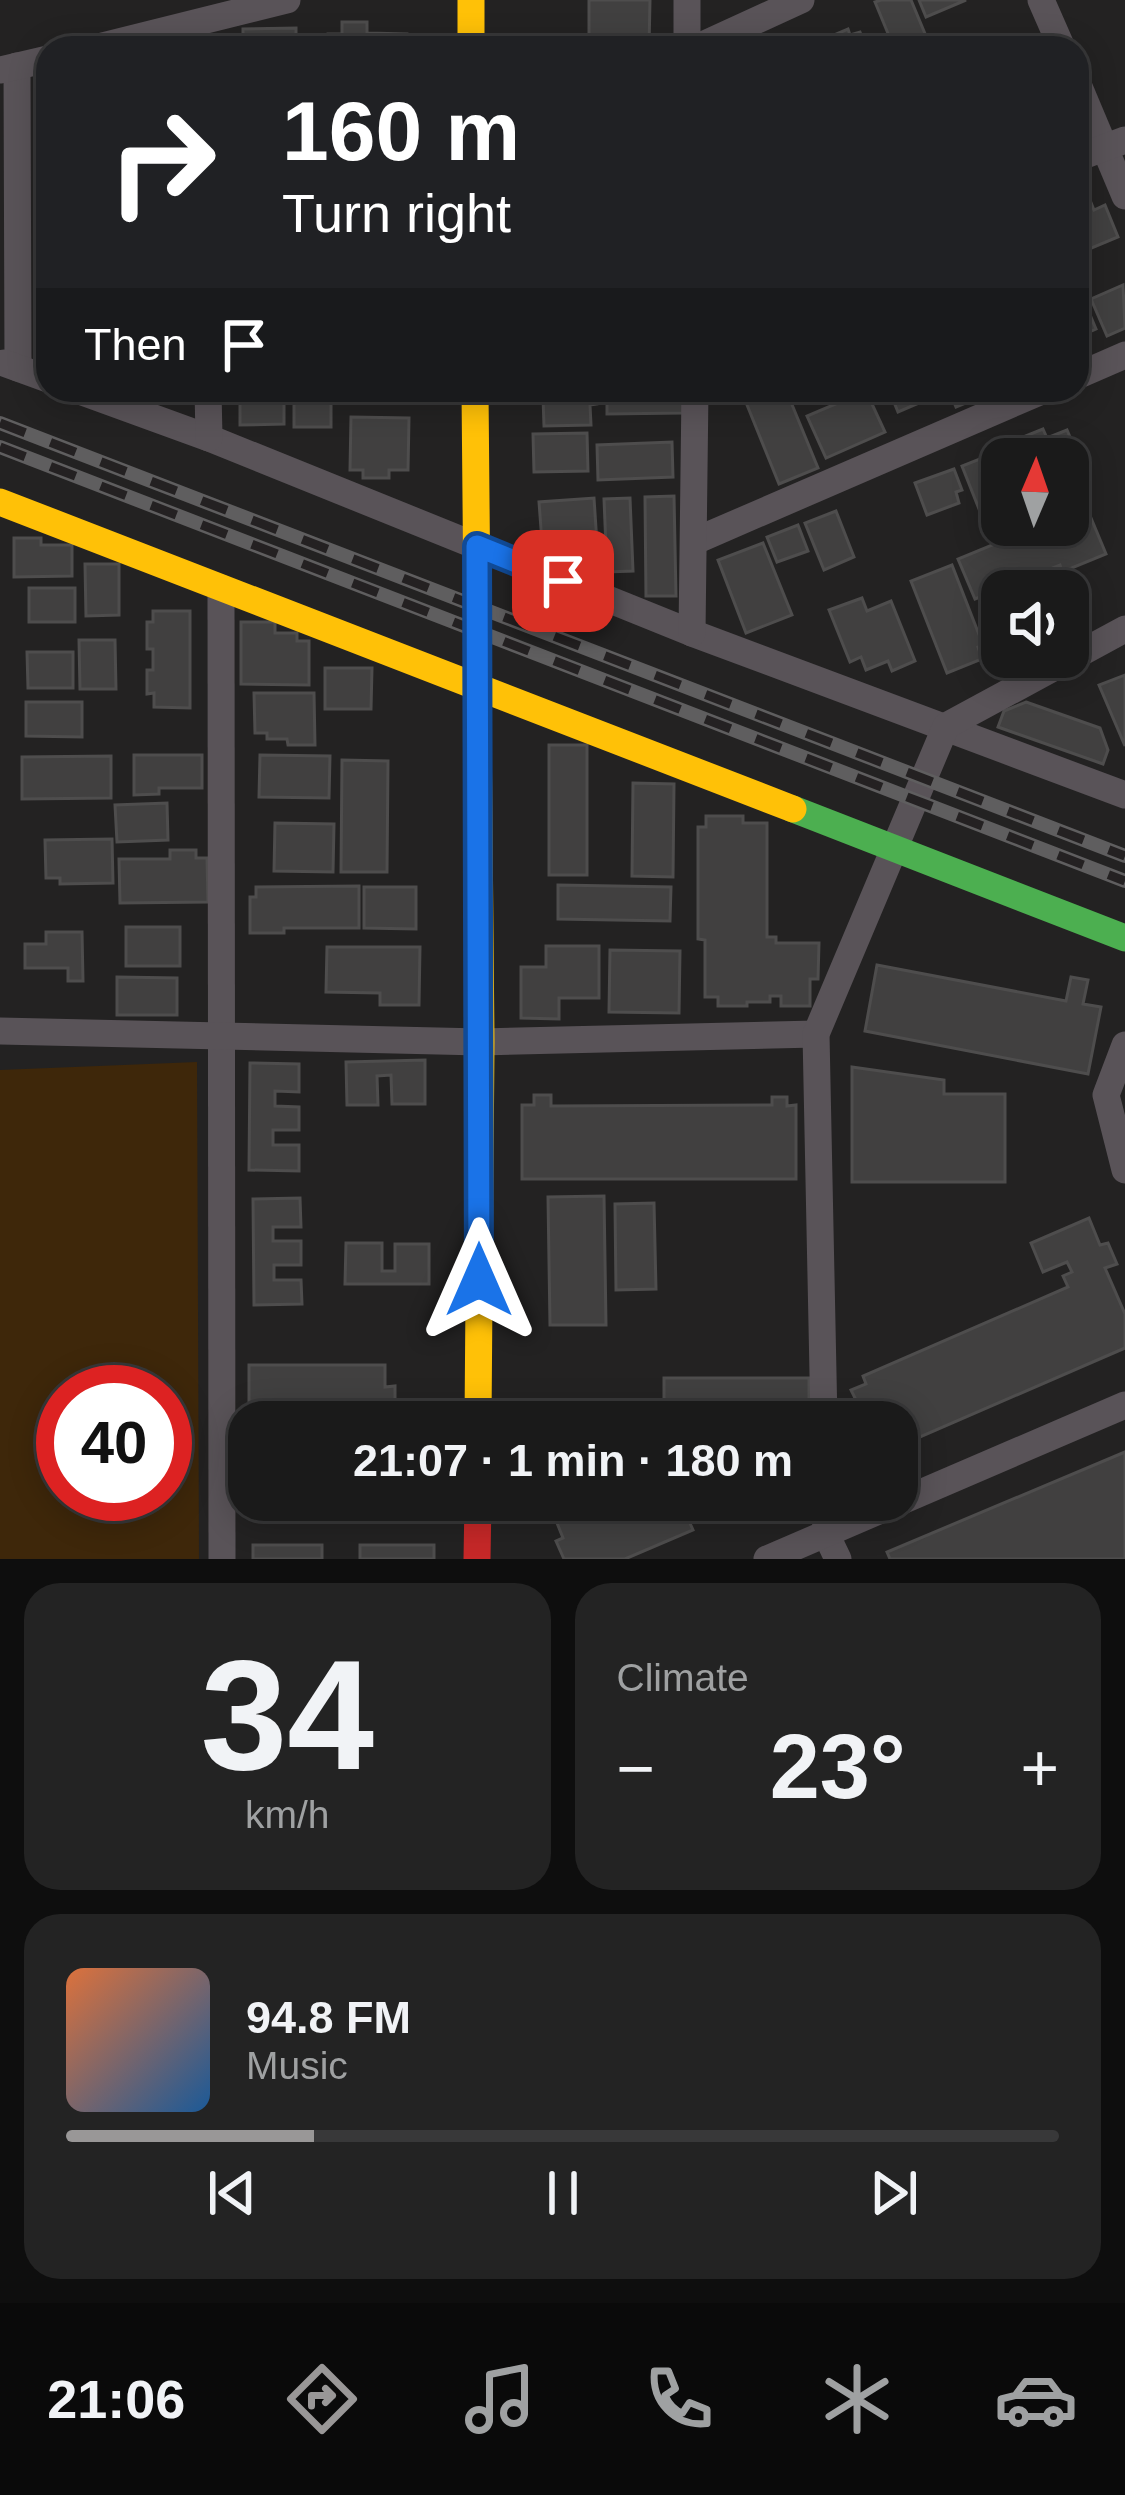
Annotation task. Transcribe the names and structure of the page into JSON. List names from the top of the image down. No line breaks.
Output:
{"north":"top","page":{"turn":["160 m","Turn right"],"then":"Then","limit":"40","trip":"21:07 · 1 min · 180 m","tile":[["34","km/h"],"Climate"],"heat":["−","23°","+"],"song":["94.8 FM","Music"],"tabs":"21:06"}}
